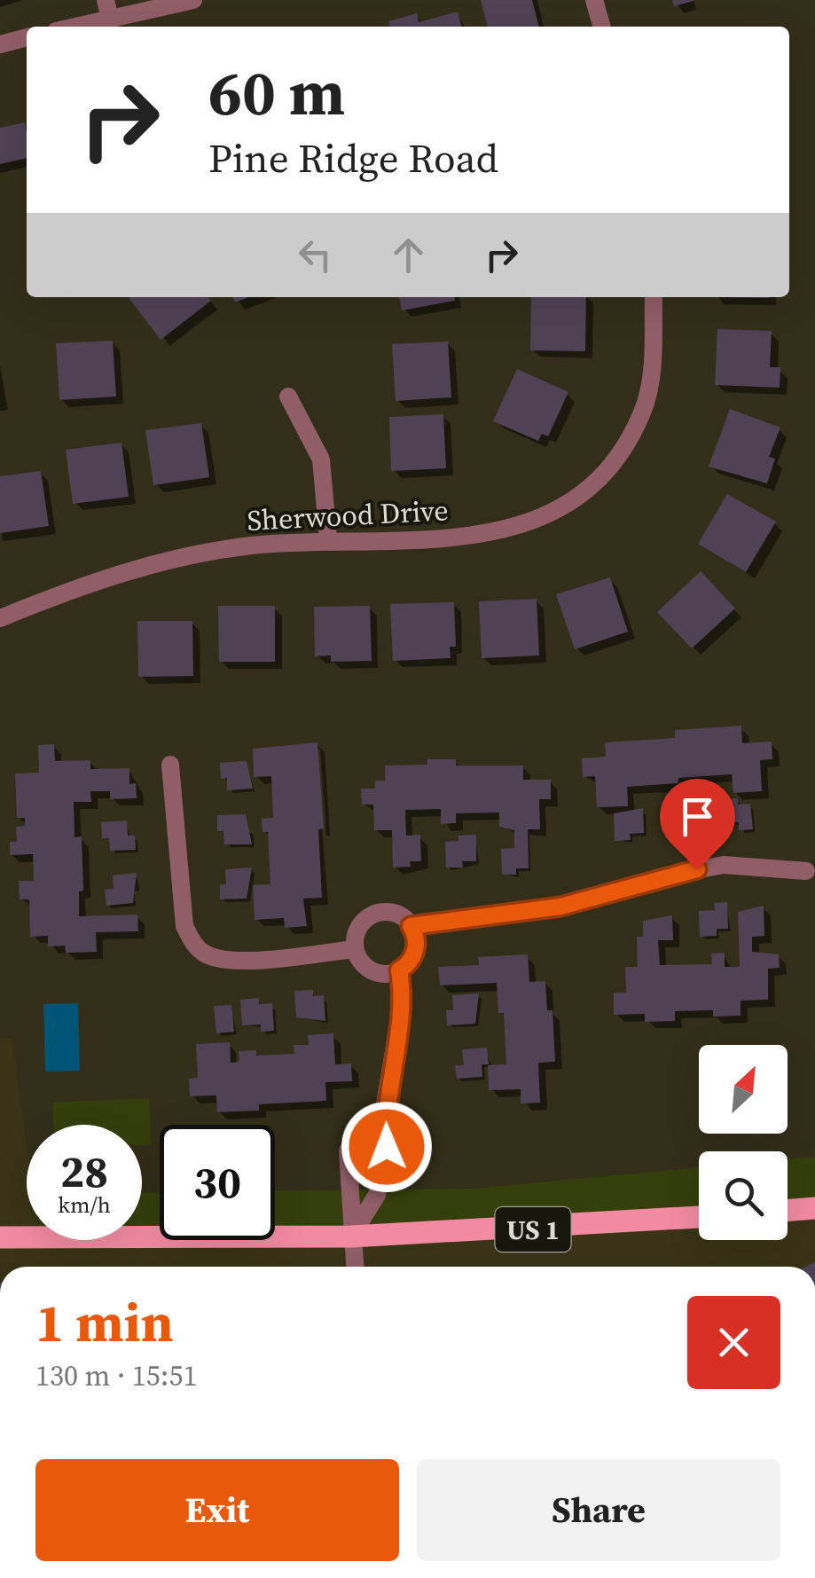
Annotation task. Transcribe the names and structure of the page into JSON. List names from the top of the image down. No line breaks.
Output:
{"streets":{"main road":["US 1"],"street":["Sherwood Drive"]},"north":"top right","page":{"turn":["60 m","Pine Ridge Road"],"speed":"28 km/h","limit":"30","heading":["1 min","130 m · 15:51"],"buttons":["Exit","Share"]}}
